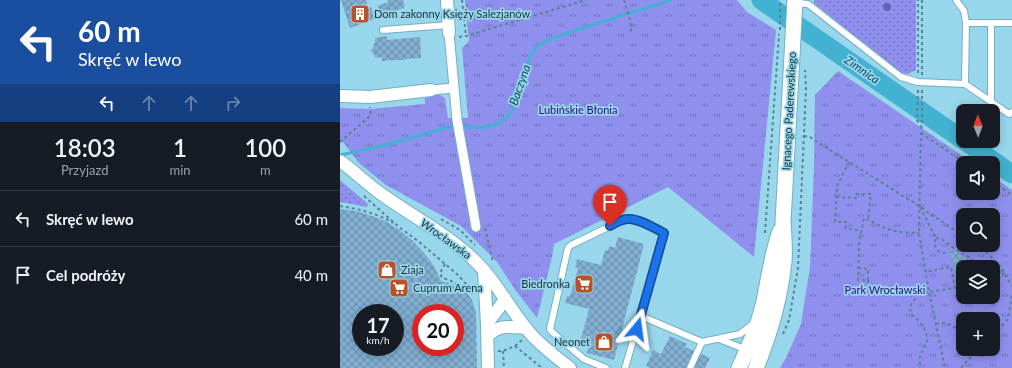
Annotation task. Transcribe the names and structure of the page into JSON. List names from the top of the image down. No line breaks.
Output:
{"streets":{"street":["Ignacego Paderewskiego","Wrocławska"]},"water":["Zimnica","Baczyna"],"parks":["Lubińskie Błonia","Park Wrocławski"],"places":{"building":["Dom zakonny Księży Salezjanów"],"shop":["Ziaja","Neonet"],"supermarket":["Biedronka","Cuprum Arena"]},"north":"top","page":{"turn":["60 m","Skręć w lewo"],"map_buttons":"+","eta":["18:03","Przyjazd","1","min","100","m"],"list":[{"name":"Skręć w lewo","value":"60 m"},{"name":"Cel podróży","value":"40 m"}],"speed":"17 km/h","limit":"20"}}
